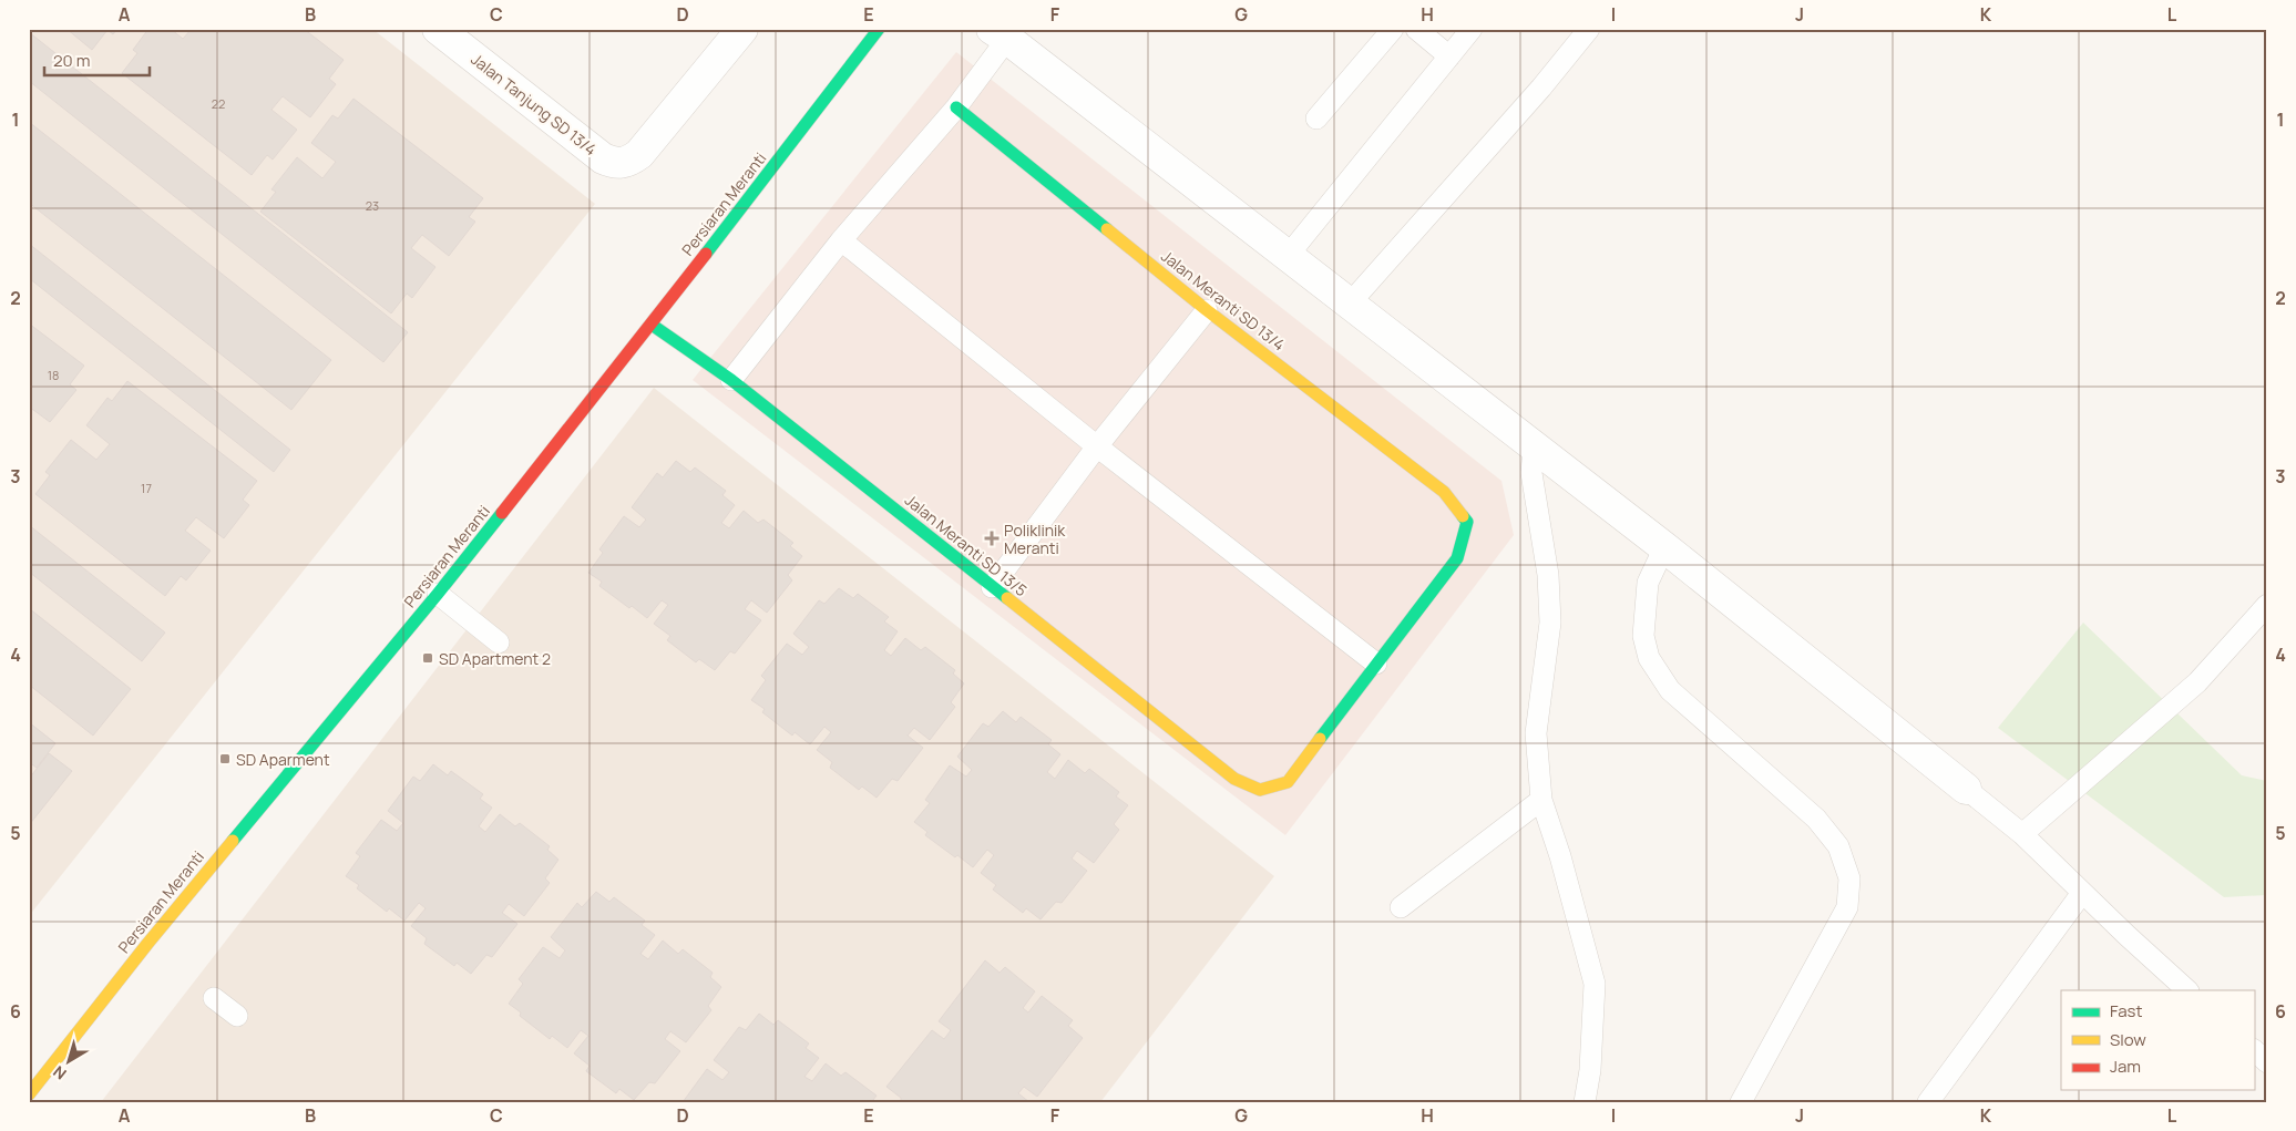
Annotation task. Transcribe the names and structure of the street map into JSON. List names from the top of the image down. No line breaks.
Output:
{"streets":{"street":["Jalan Tanjung SD 13/4","Persiaran Meranti","Jalan Meranti SD 13/4","Jalan Meranti SD 13/5"]},"crossings":[["Persiaran Meranti","Jalan Meranti SD 13/5"],["Jalan Meranti SD 13/4","Jalan Meranti SD 13/5"]],"places":{"health":["Poliklinik Meranti"],"transit":["SD Apartment 2","SD Aparment"]},"house_numbers":["22","23","18","17"],"legend":["Fast","Slow","Jam"],"scale_bar":"20 m","north":"bottom left","grid":{"columns":["A","B","C","D","E","F","G","H","I","J","K","L"],"rows":["1","2","3","4","5","6"]}}
